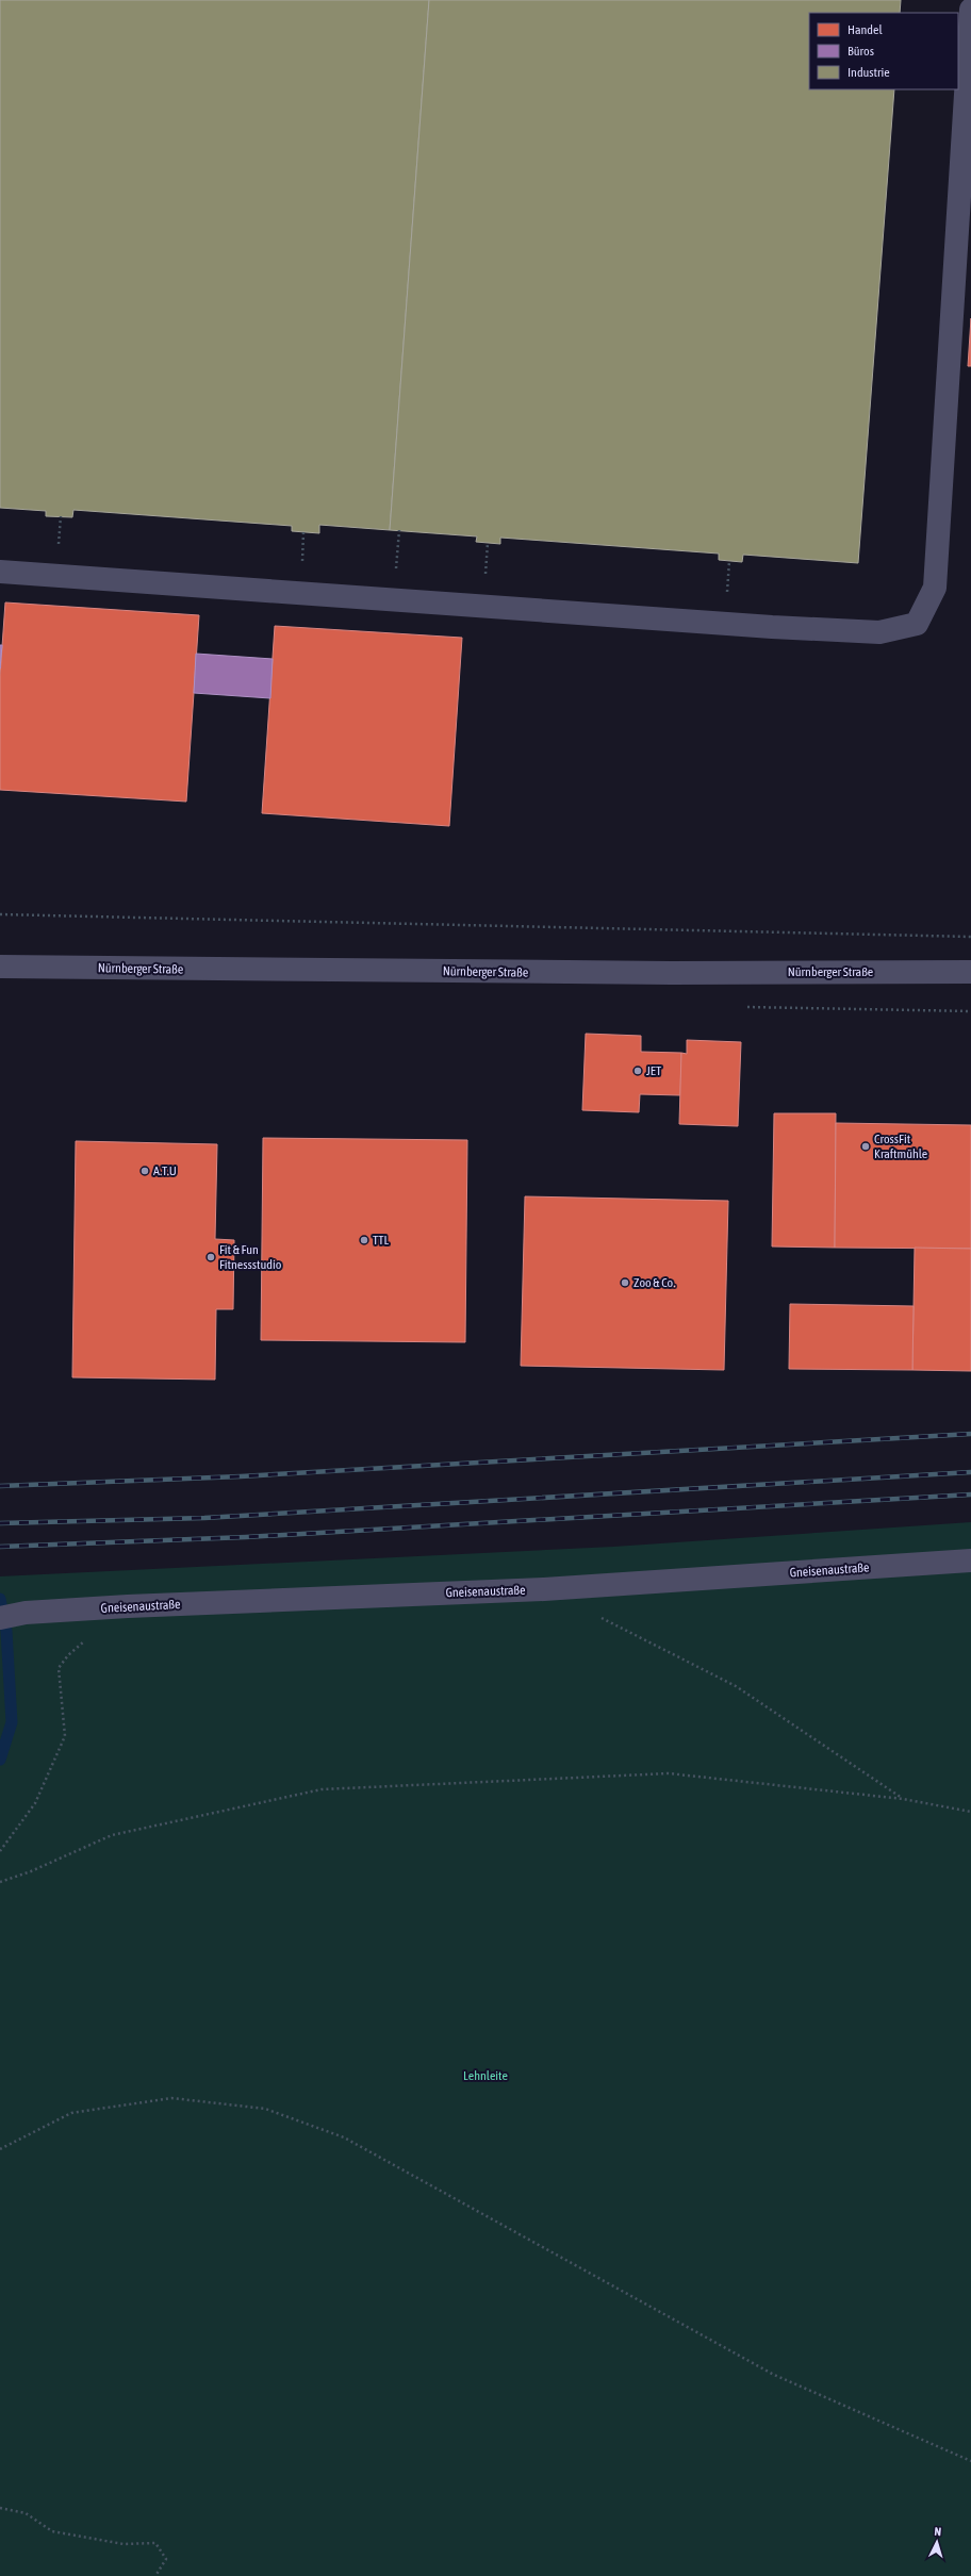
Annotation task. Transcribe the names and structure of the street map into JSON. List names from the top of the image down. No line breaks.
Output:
{"streets":{"street":["Nürnberger Straße","Gneisenaustraße"]},"parks":["Lehnleite"],"places":["JET","CrossFit Kraftmühle","A.T.U","TTL","Fit & Fun Fitnessstudio","Zoo & Co."],"legend":["Handel","Büros","Industrie"],"north":"top"}
